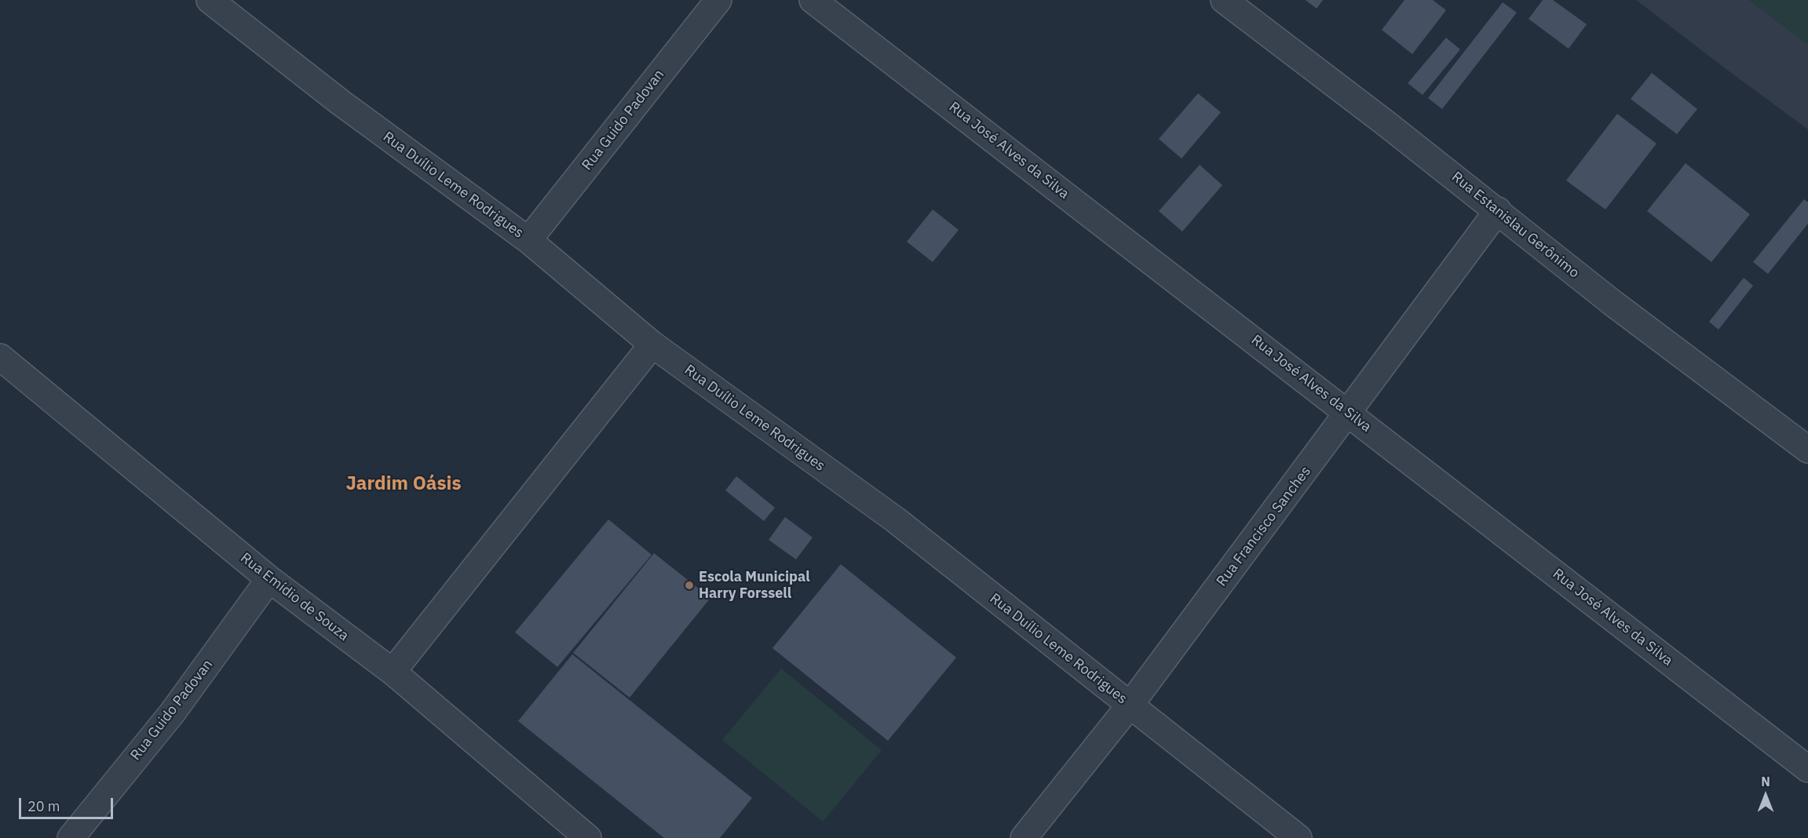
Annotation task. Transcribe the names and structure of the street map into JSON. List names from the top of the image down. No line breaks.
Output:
{"streets":{"street":["Rua Guido Padovan","Rua José Alves da Silva","Rua Duílio Leme Rodrigues","Rua Estanislau Gerônimo","Rua Francisco Sanches","Rua Emídio de Souza"]},"crossings":[["Rua Guido Padovan","Rua Duílio Leme Rodrigues"],["Rua Guido Padovan","Rua Emídio de Souza"],["Rua José Alves da Silva","Rua Francisco Sanches"],["Rua Duílio Leme Rodrigues","Rua Francisco Sanches"],["Rua Estanislau Gerônimo","Rua Francisco Sanches"]],"districts":["Jardim Oásis"],"places":["Escola Municipal Harry Forssell"],"scale_bar":"20 m","north":"top"}
